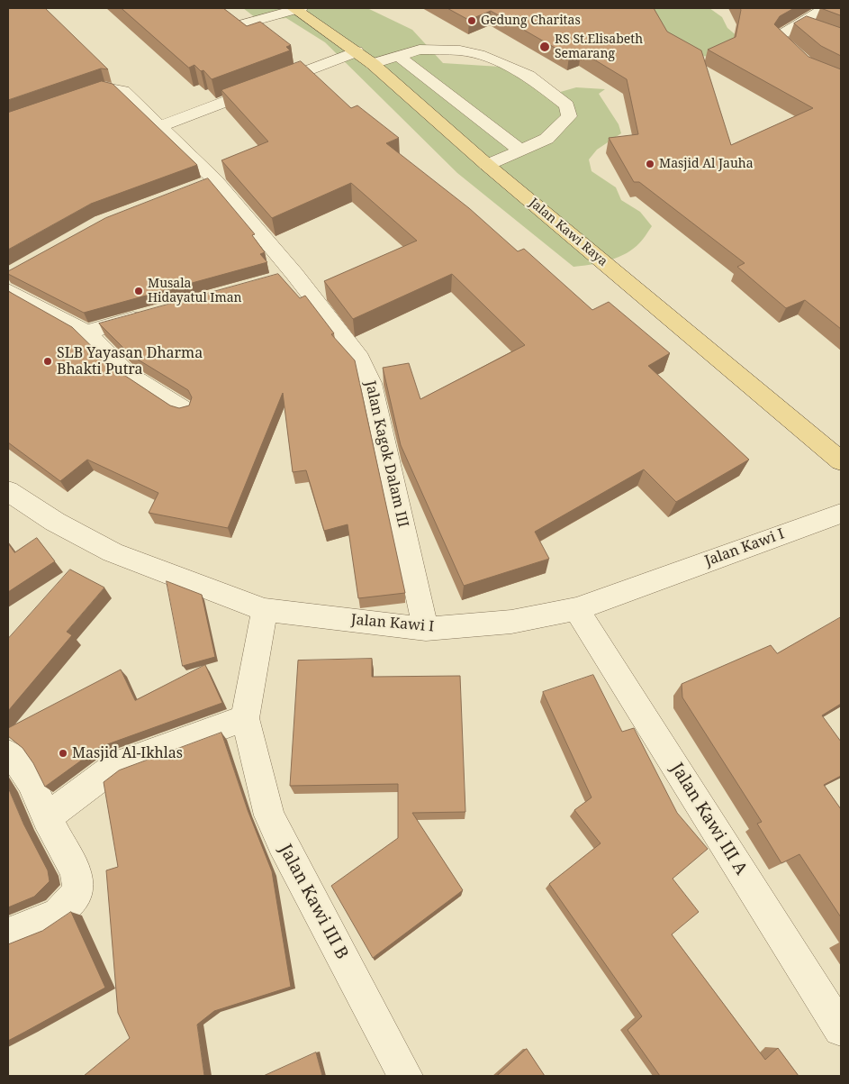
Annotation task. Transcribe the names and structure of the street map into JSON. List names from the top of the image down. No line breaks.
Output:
{"streets":{"main road":["Jalan Kawi Raya"],"street":["Jalan Kagok Dalam III","Jalan Kawi I","Jalan Kawi III A","Jalan Kawi III B"]},"crossings":[["Jalan Kagok Dalam III","Jalan Kawi I"],["Jalan Kawi I","Jalan Kawi III A"],["Jalan Kawi I","Jalan Kawi III B"]],"places":["Gedung Charitas","RS St.Elisabeth Semarang","Masjid Al Jauha","Musala Hidayatul Iman","SLB Yayasan Dharma Bhakti Putra","Masjid Al-Ikhlas"]}
